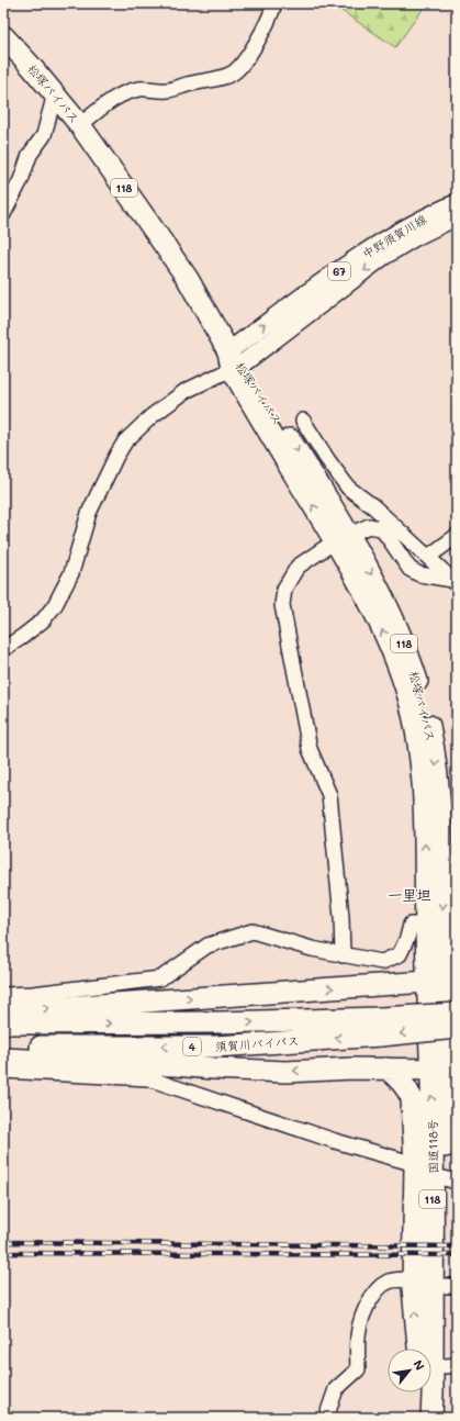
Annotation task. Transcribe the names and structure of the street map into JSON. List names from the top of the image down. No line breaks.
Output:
{"streets":{"highway":["松塚バイパス","118","須賀川バイパス","4","国道118号"],"main road":["中野須賀川線","67"]},"crossings":[["松塚バイパス","中野須賀川線"],["松塚バイパス","国道118号"],["118","国道118号"]],"districts":["一里坦"],"north":"top right"}
